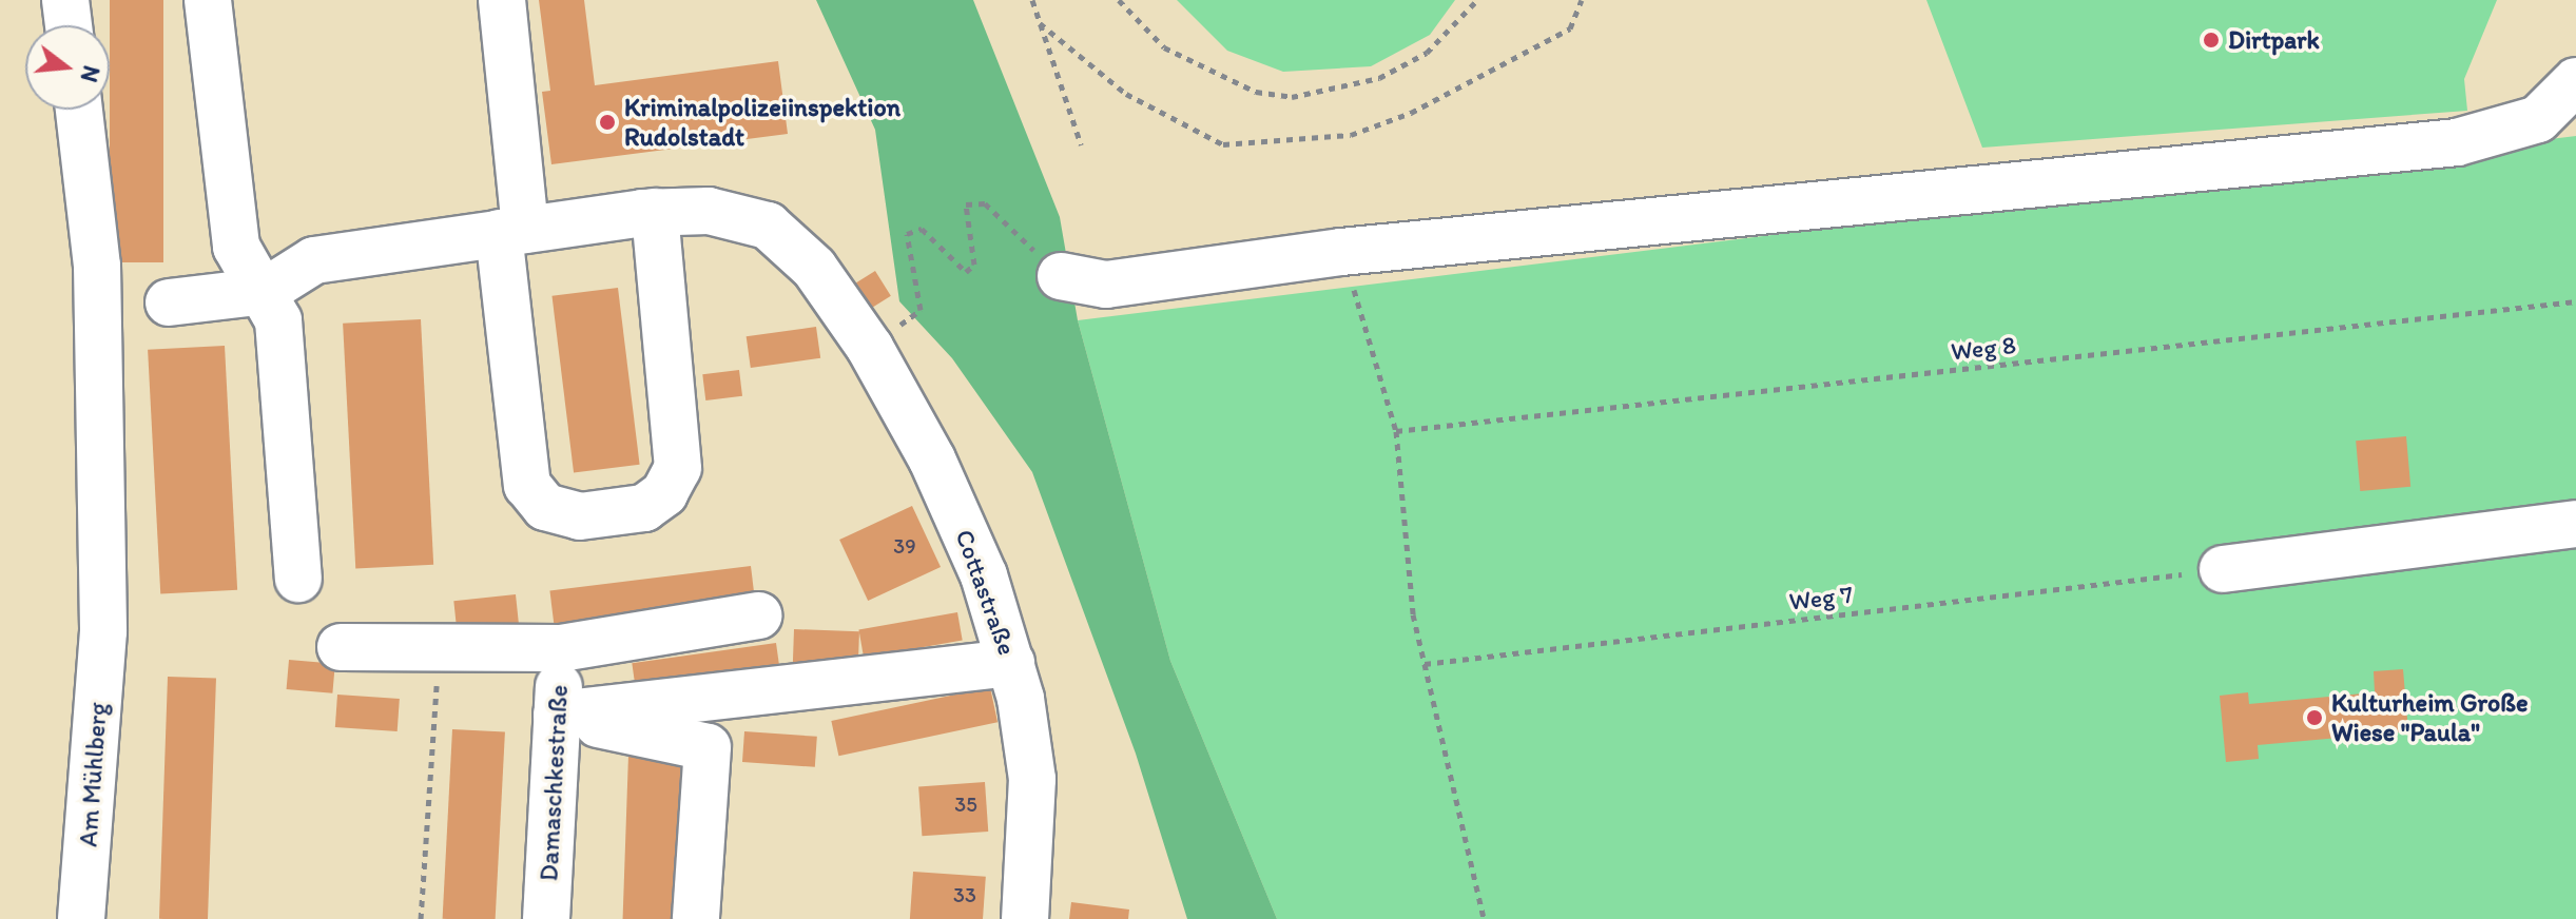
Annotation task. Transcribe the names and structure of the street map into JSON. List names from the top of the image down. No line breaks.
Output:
{"streets":{"street":["Cottastraße","Am Mühlberg","Damaschkestraße"],"path":["Weg 8","Weg 7"]},"places":["Dirtpark","Kriminalpolizeiinspektion Rudolstadt","Kulturheim Große Wiese \"Paula\""],"house_numbers":["39","35","33"],"north":"right"}
